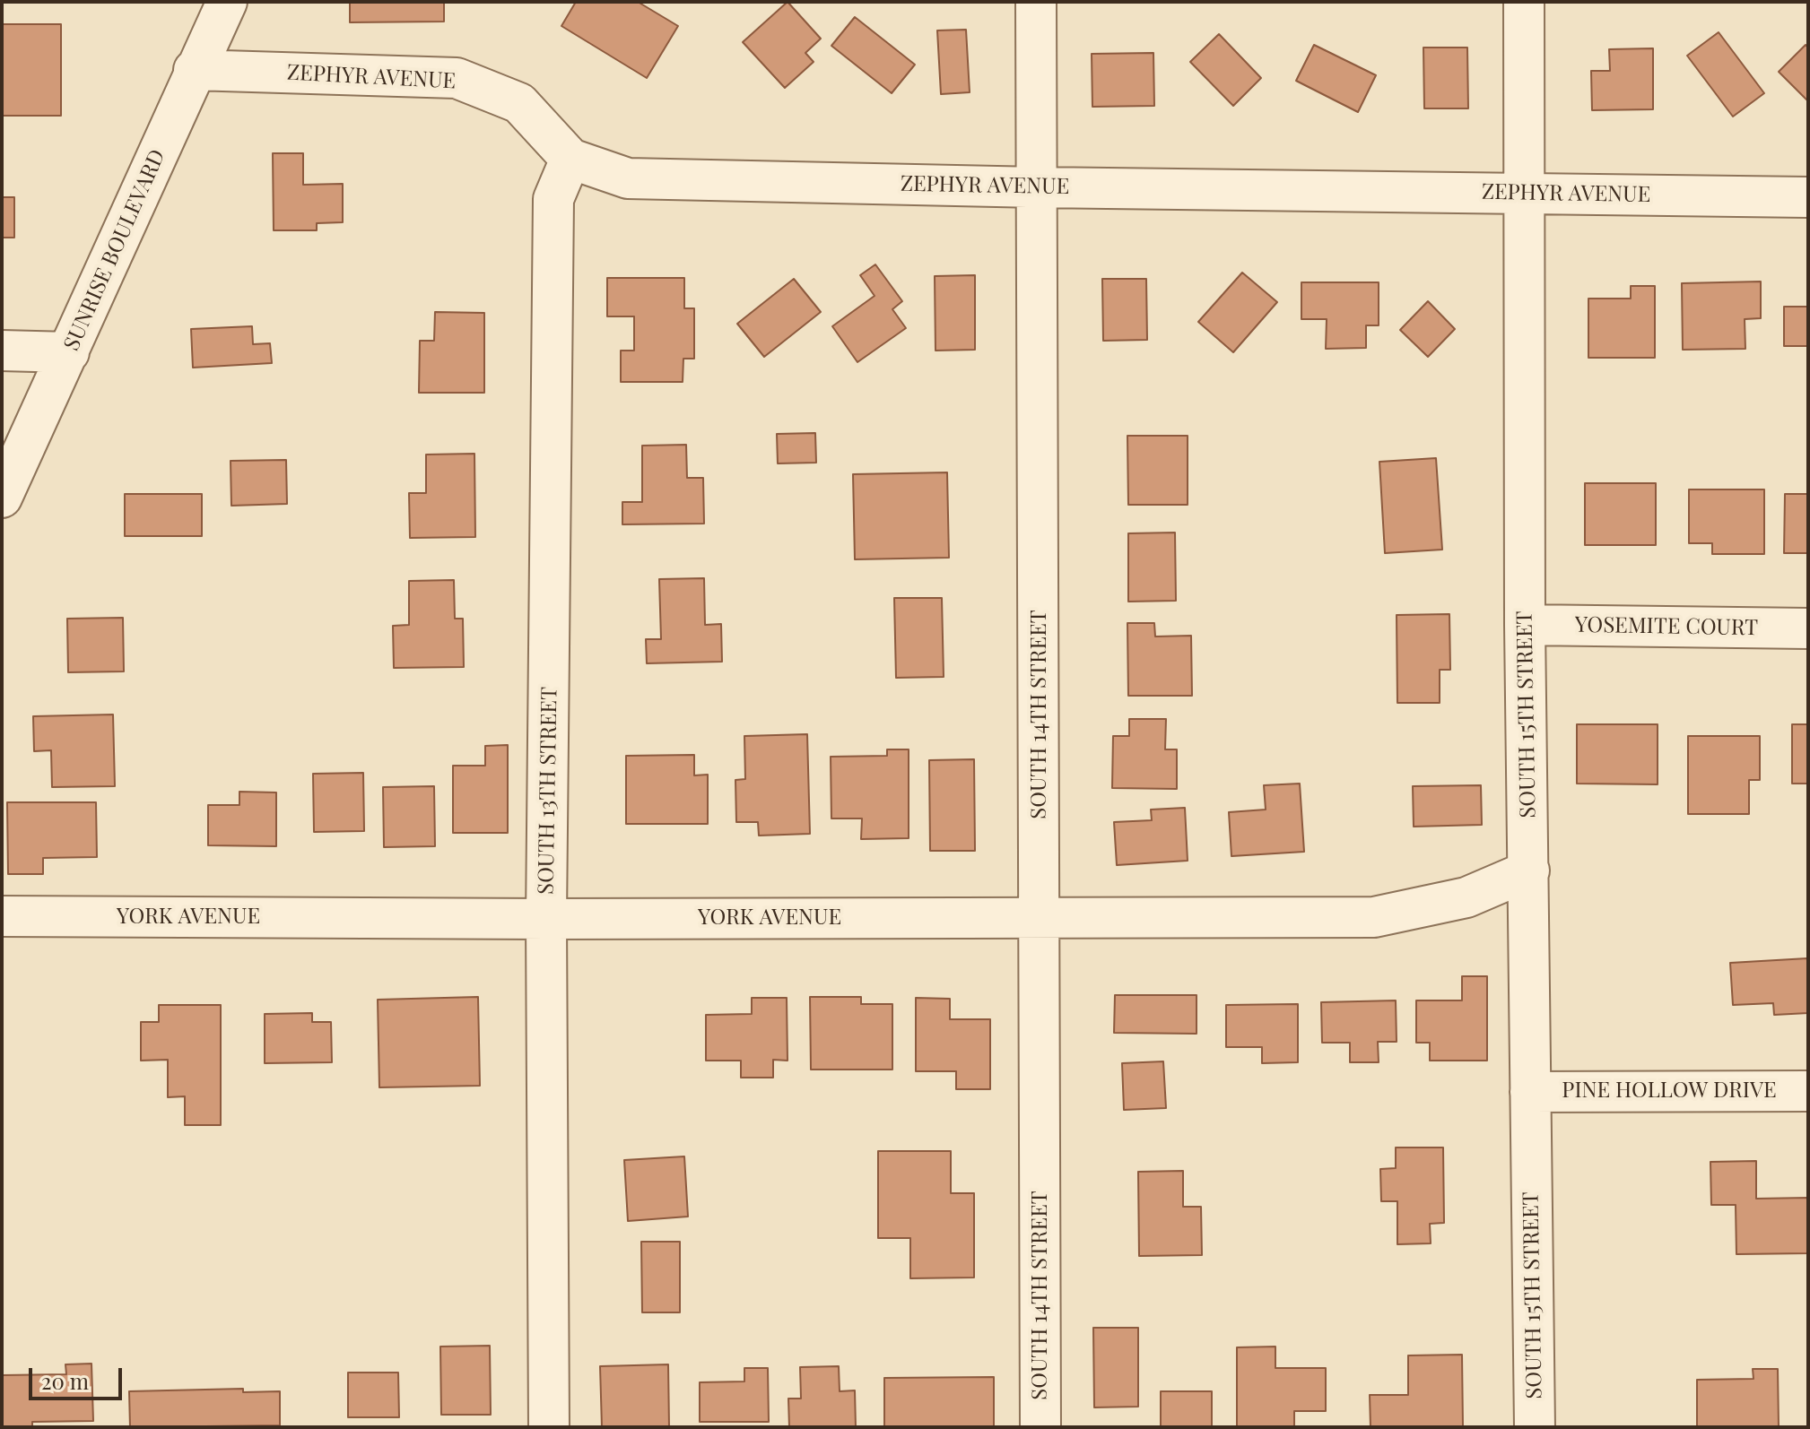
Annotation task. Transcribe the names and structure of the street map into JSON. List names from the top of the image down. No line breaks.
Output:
{"streets":{"street":["ZEPHYR AVENUE","SUNRISE BOULEVARD","YOSEMITE COURT","SOUTH 14TH STREET","SOUTH 15TH STREET","SOUTH 13TH STREET","YORK AVENUE","PINE HOLLOW DRIVE"]},"crossings":[["ZEPHYR AVENUE","SUNRISE BOULEVARD"],["ZEPHYR AVENUE","SOUTH 14TH STREET"],["ZEPHYR AVENUE","SOUTH 15TH STREET"],["ZEPHYR AVENUE","SOUTH 13TH STREET"],["YOSEMITE COURT","SOUTH 15TH STREET"],["SOUTH 14TH STREET","YORK AVENUE"],["SOUTH 15TH STREET","YORK AVENUE"],["SOUTH 15TH STREET","PINE HOLLOW DRIVE"],["SOUTH 13TH STREET","YORK AVENUE"]],"scale_bar":"20 m"}
